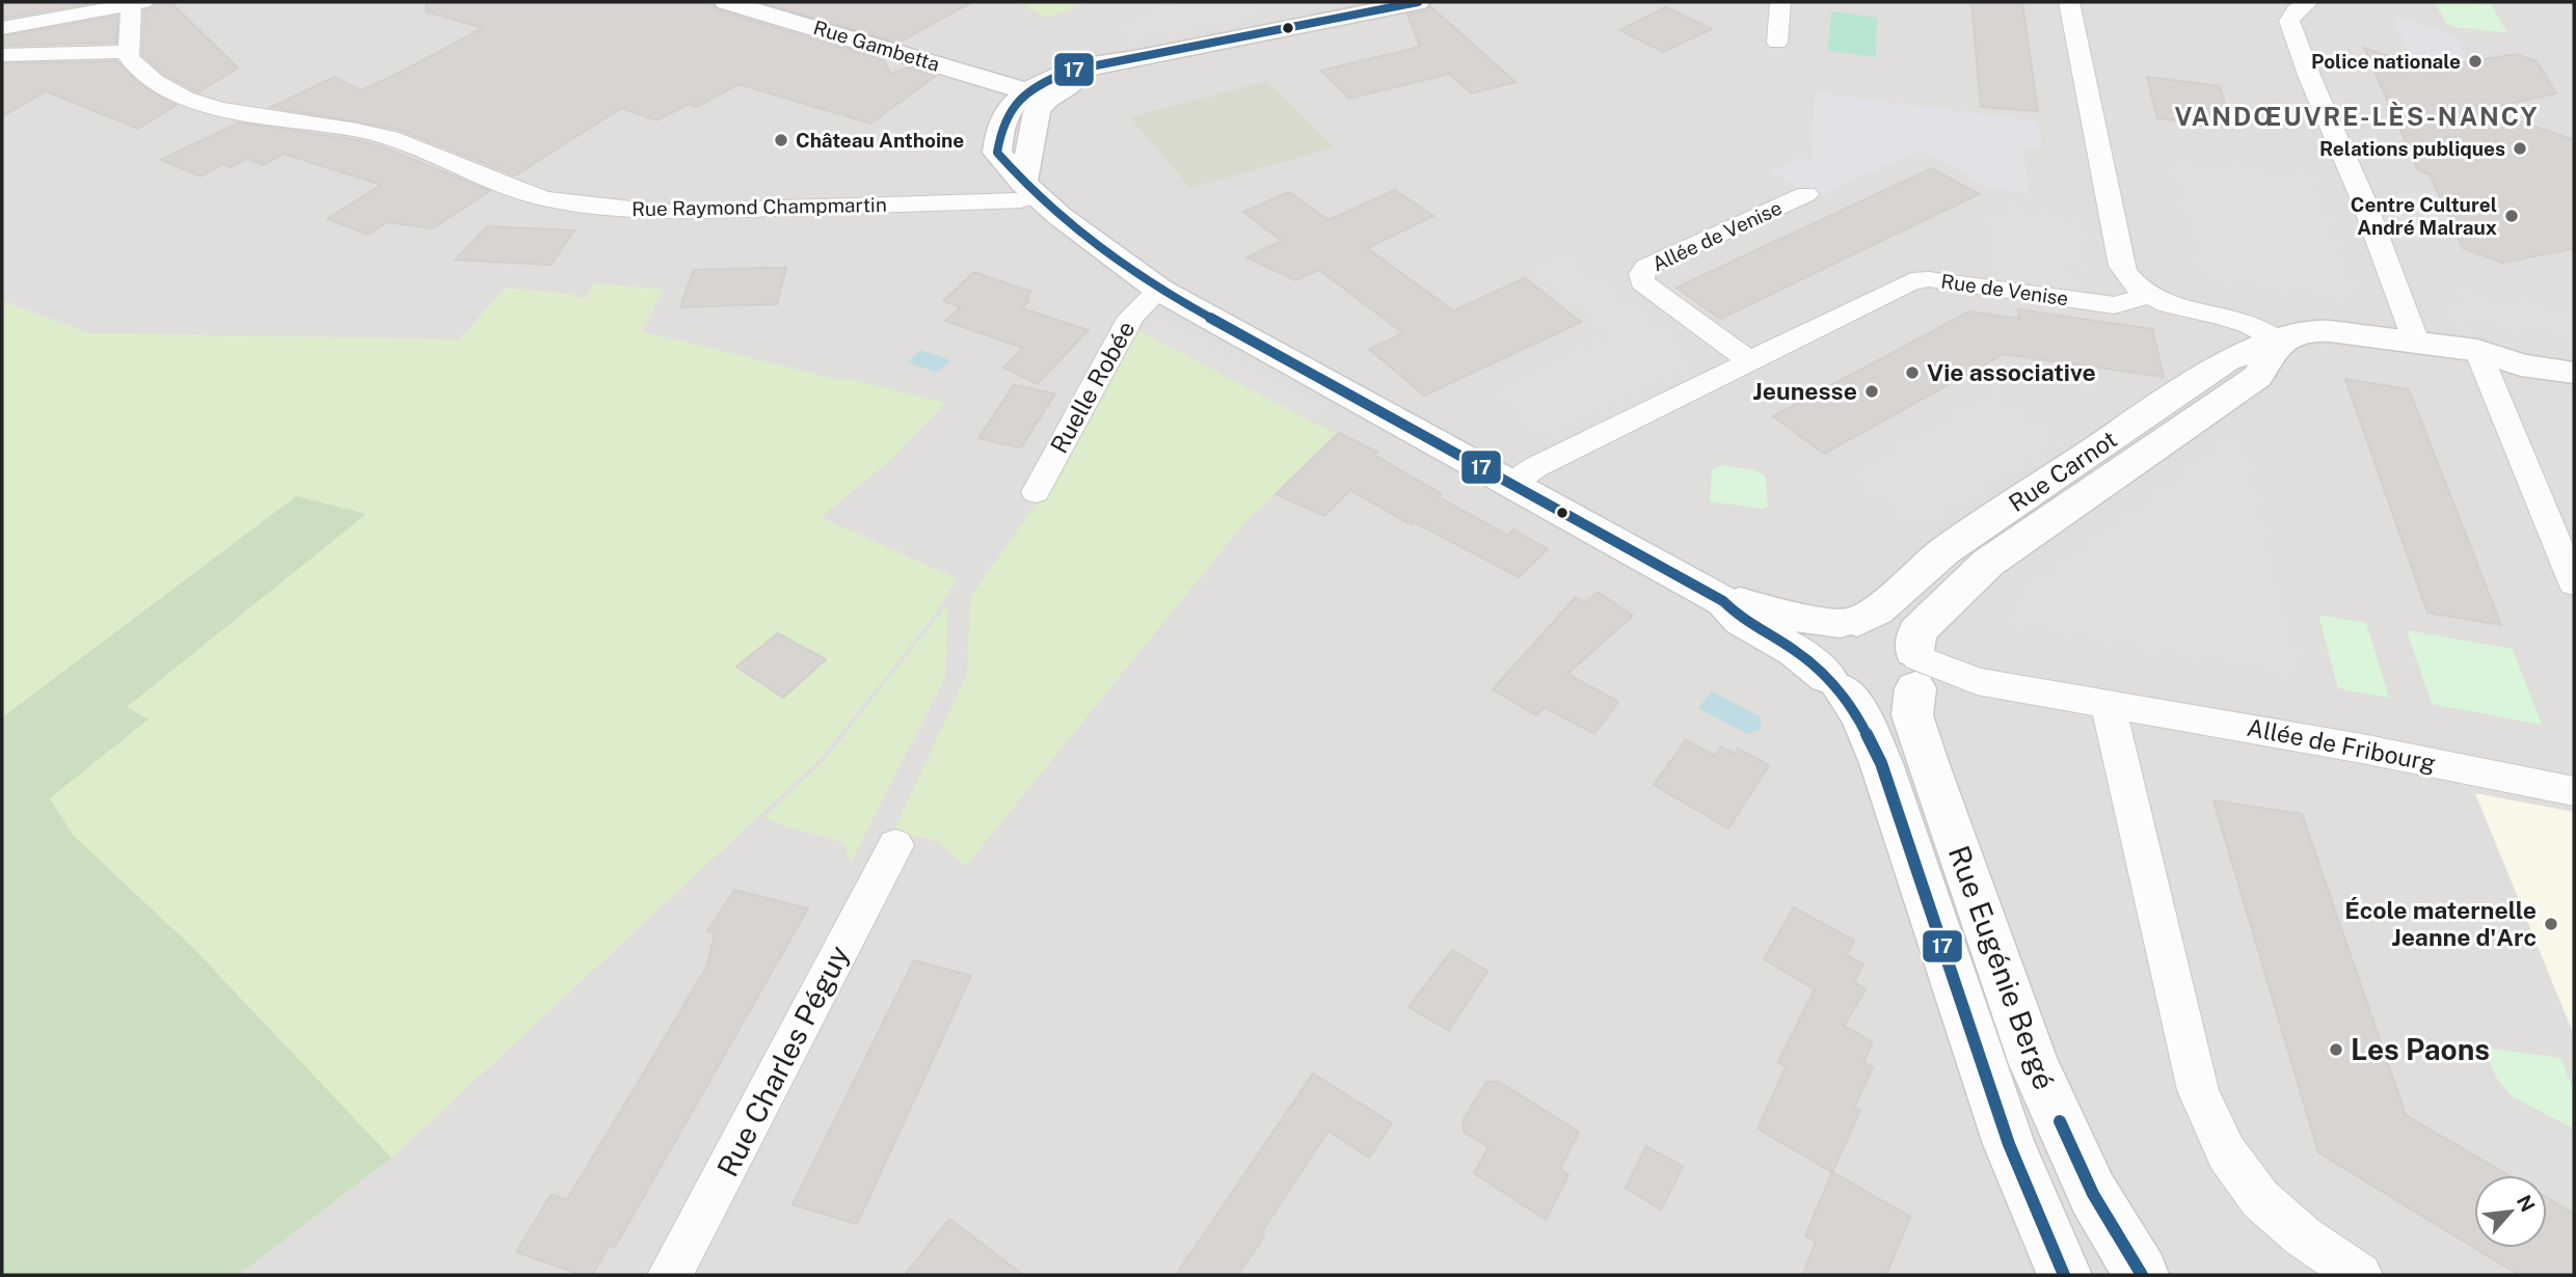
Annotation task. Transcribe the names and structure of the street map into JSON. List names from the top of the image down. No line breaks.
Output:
{"streets":{"street":["Rue Gambetta","Rue Raymond Champmartin","Allée de Venise","Rue de Venise","Ruelle Robée","Rue Carnot","Allée de Fribourg","Rue Eugénie Bergé","Rue Charles Péguy"]},"crossings":[["Rue Raymond Champmartin","Rue Eugénie Bergé"],["Allée de Venise","Rue de Venise"],["Rue de Venise","Rue Eugénie Bergé"],["Ruelle Robée","Rue Eugénie Bergé"],["Rue Carnot","Allée de Fribourg"],["Rue Carnot","Rue Eugénie Bergé"],["Allée de Fribourg","Rue Eugénie Bergé"]],"districts":["VANDŒUVRE-LÈS-NANCY"],"places":["Police nationale","Château Anthoine","Relations publiques","Centre Culturel André Malraux","Vie associative","Jeunesse","École maternelle Jeanne d'Arc","Les Paons"],"lines":["transit line 17"],"north":"top right"}
